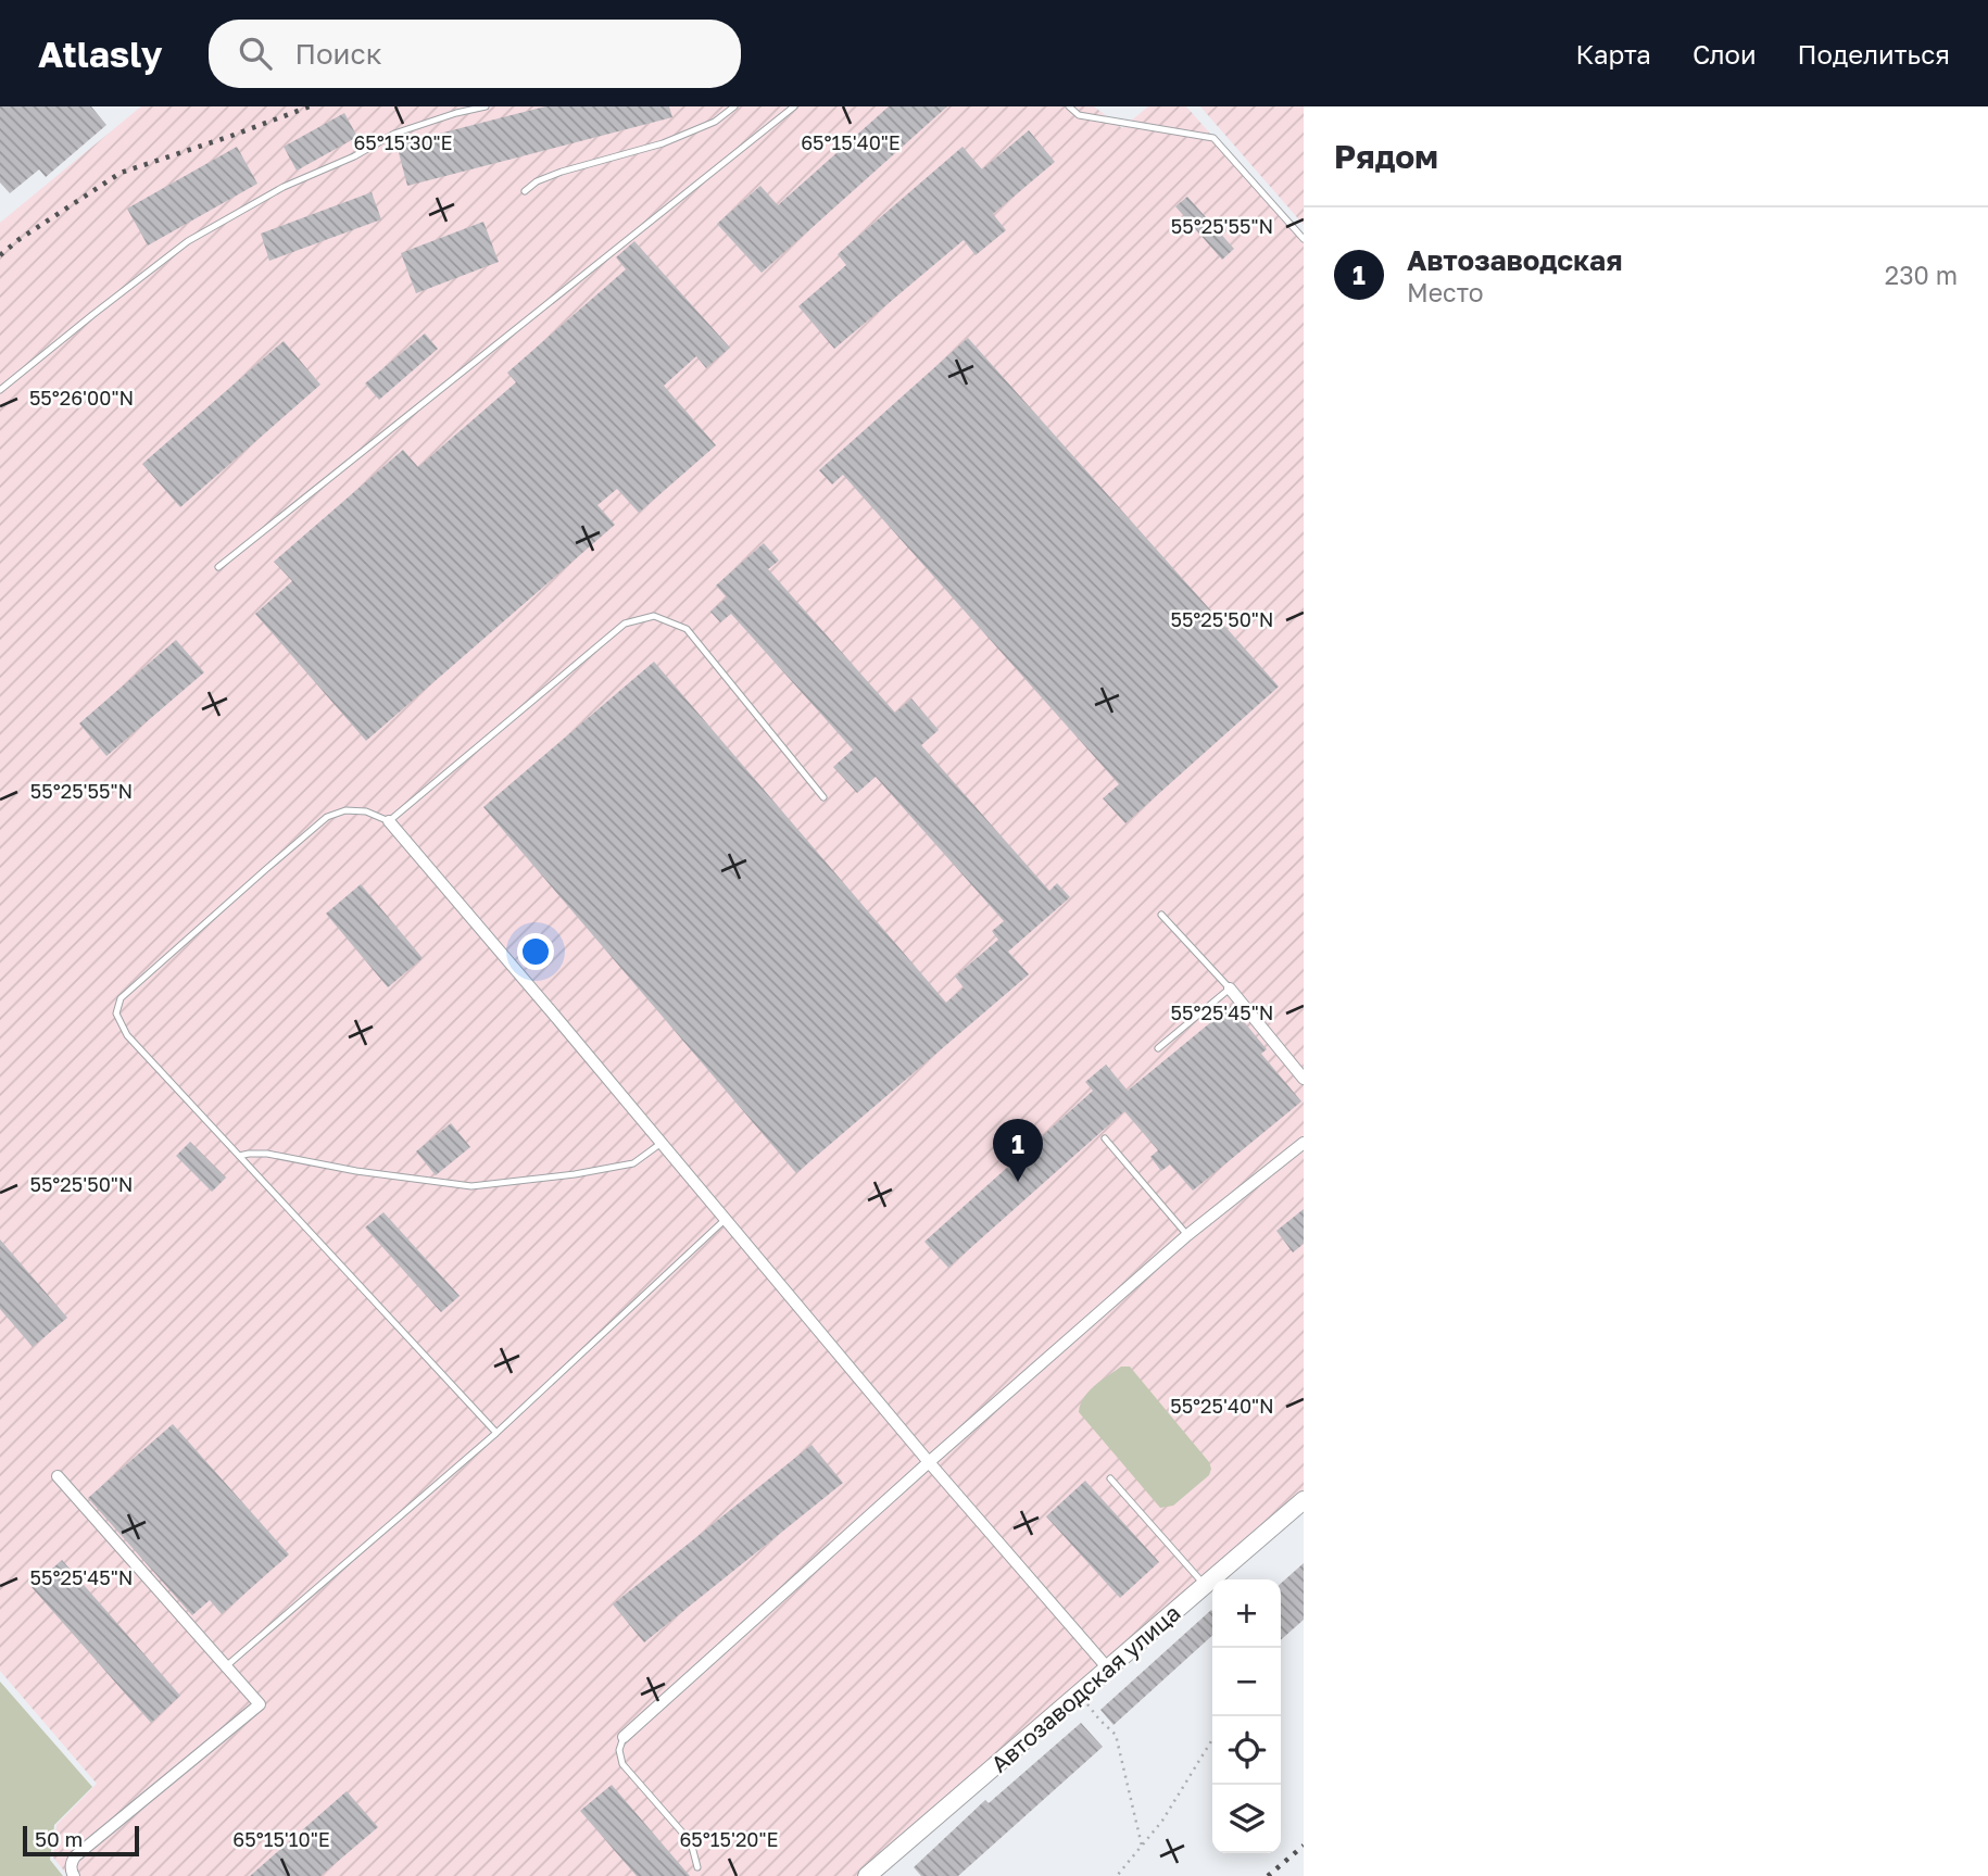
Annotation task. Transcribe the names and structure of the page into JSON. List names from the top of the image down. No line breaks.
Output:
{"streets":{"street":["Автозаводская улица"]},"scale_bar":"50 m","page":{"header":"Atlasly","search":"Поиск","nav":["Карта","Слои","Поделиться"],"heading":"Рядом","list":[{"mark":"1","name":"Автозаводская","note":"Место","value":"230 m"}],"pins":"1","map_buttons":["+","−"],"scale":"50 m"},"coordinates":["65°15'30\"E","65°15'40\"E","55°25'55\"N","55°26'00\"N","55°25'50\"N","55°25'45\"N","55°25'40\"N","65°15'10\"E","65°15'20\"E"]}
